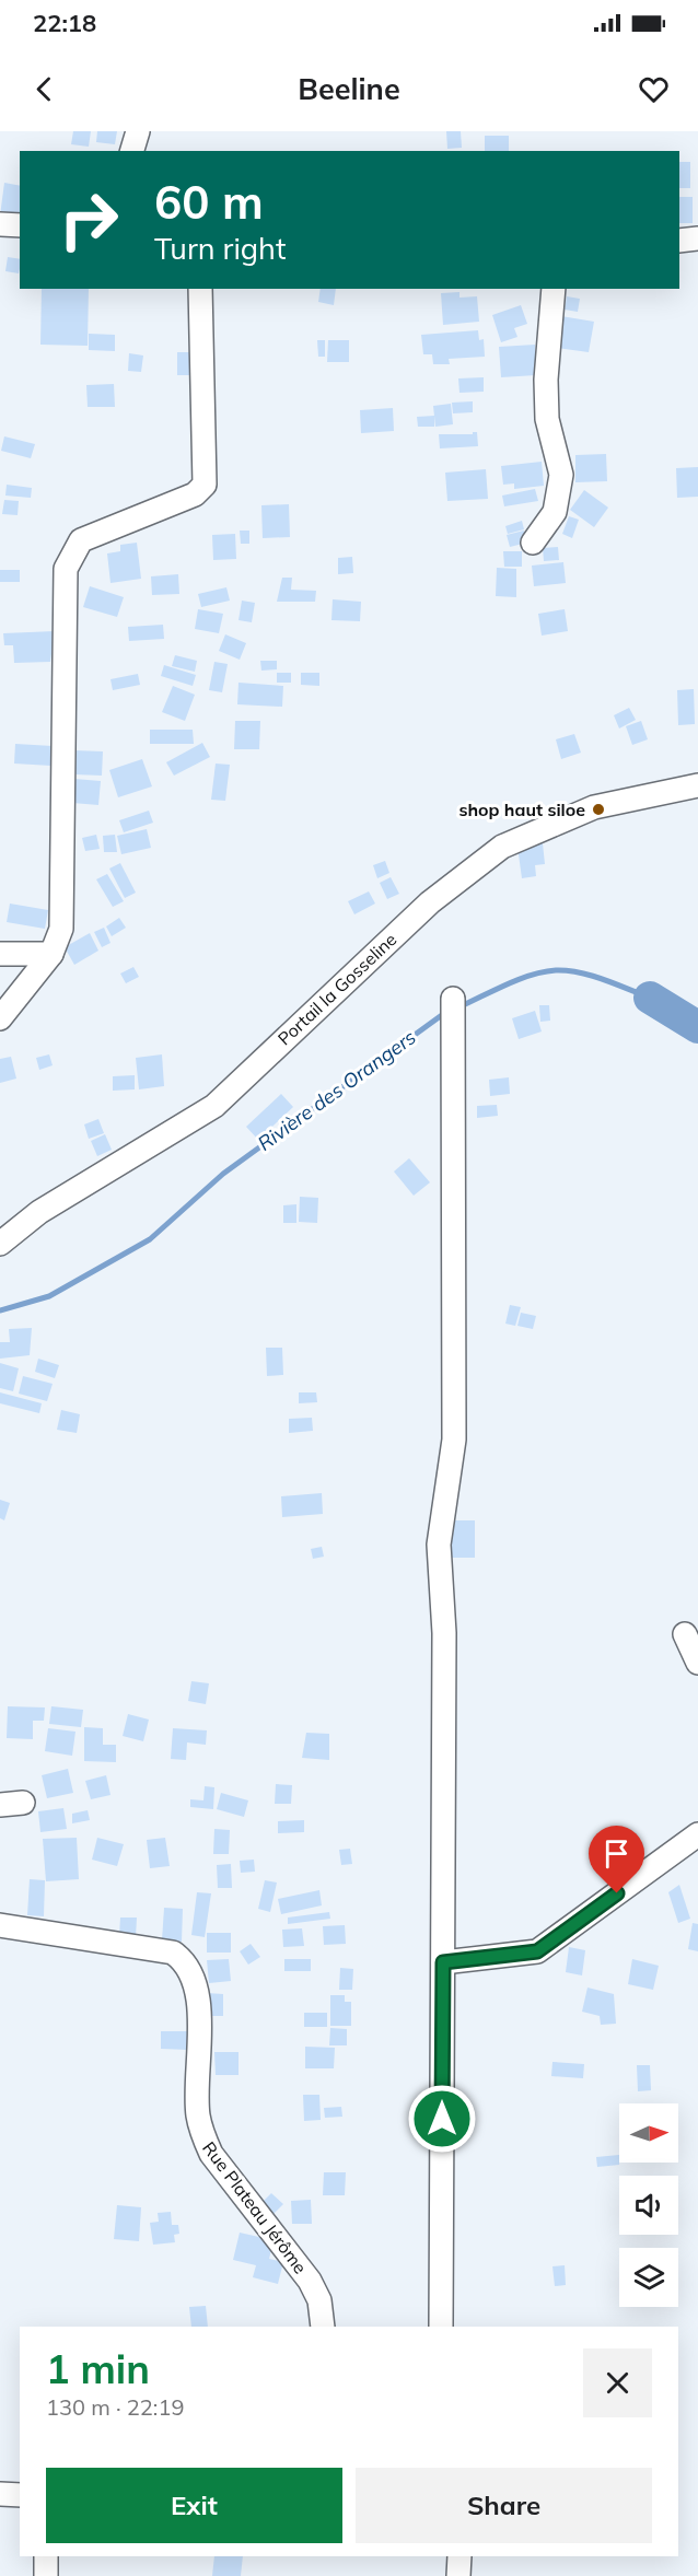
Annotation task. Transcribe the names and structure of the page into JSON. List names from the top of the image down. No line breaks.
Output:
{"streets":{"street":["Portail la Gosseline","Rue Plateau Jérôme"]},"water":["Rivière des Orangers"],"places":["shop haut siloe"],"north":"right","page":{"status":"22:18","header":"Beeline","turn":["60 m","Turn right"],"heading":["1 min","130 m · 22:19"],"buttons":["Exit","Share"]}}
